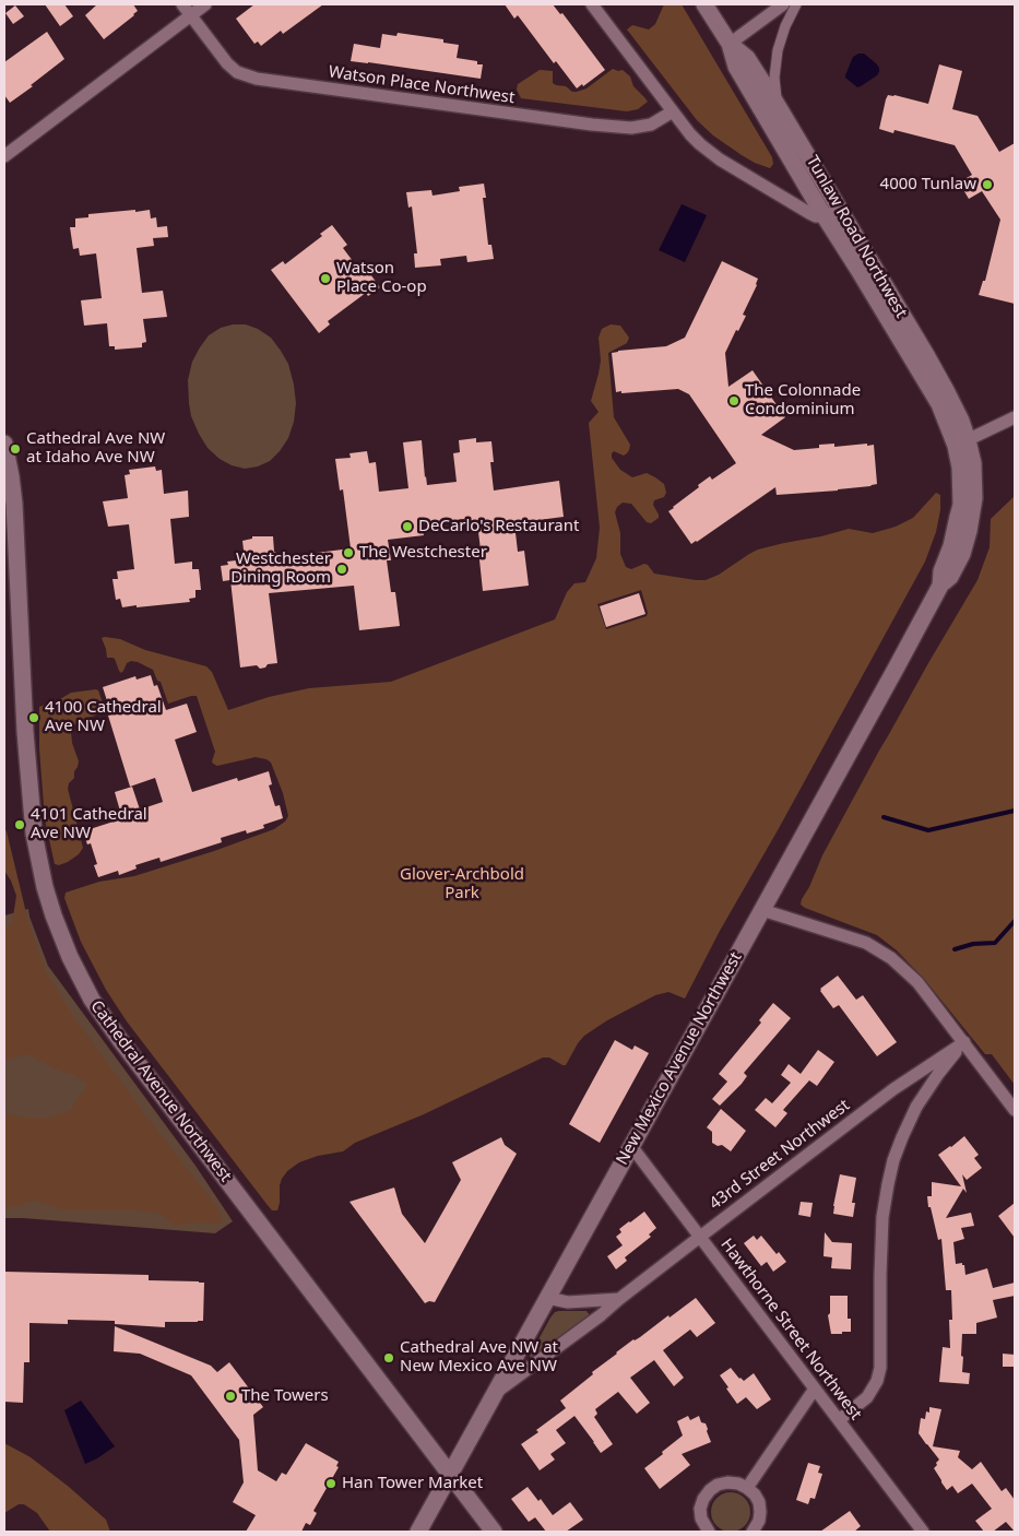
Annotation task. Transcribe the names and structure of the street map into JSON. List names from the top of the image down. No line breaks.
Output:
{"streets":{"street":["Watson Place Northwest","Tunlaw Road Northwest","New Mexico Avenue Northwest","Cathedral Avenue Northwest","43rd Street Northwest","Hawthorne Street Northwest"]},"crossings":[["Tunlaw Road Northwest","New Mexico Avenue Northwest"],["New Mexico Avenue Northwest","Cathedral Avenue Northwest"],["New Mexico Avenue Northwest","43rd Street Northwest"],["New Mexico Avenue Northwest","Hawthorne Street Northwest"],["43rd Street Northwest","Hawthorne Street Northwest"]],"parks":["Glover-Archbold Park"],"places":["4000 Tunlaw","Watson Place Co-op","The Colonnade Condominium","Cathedral Ave NW at Idaho Ave NW","DeCarlo's Restaurant","The Westchester","Westchester Dining Room","4100 Cathedral Ave NW","4101 Cathedral Ave NW","Cathedral Ave NW at New Mexico Ave NW","The Towers","Han Tower Market"]}
